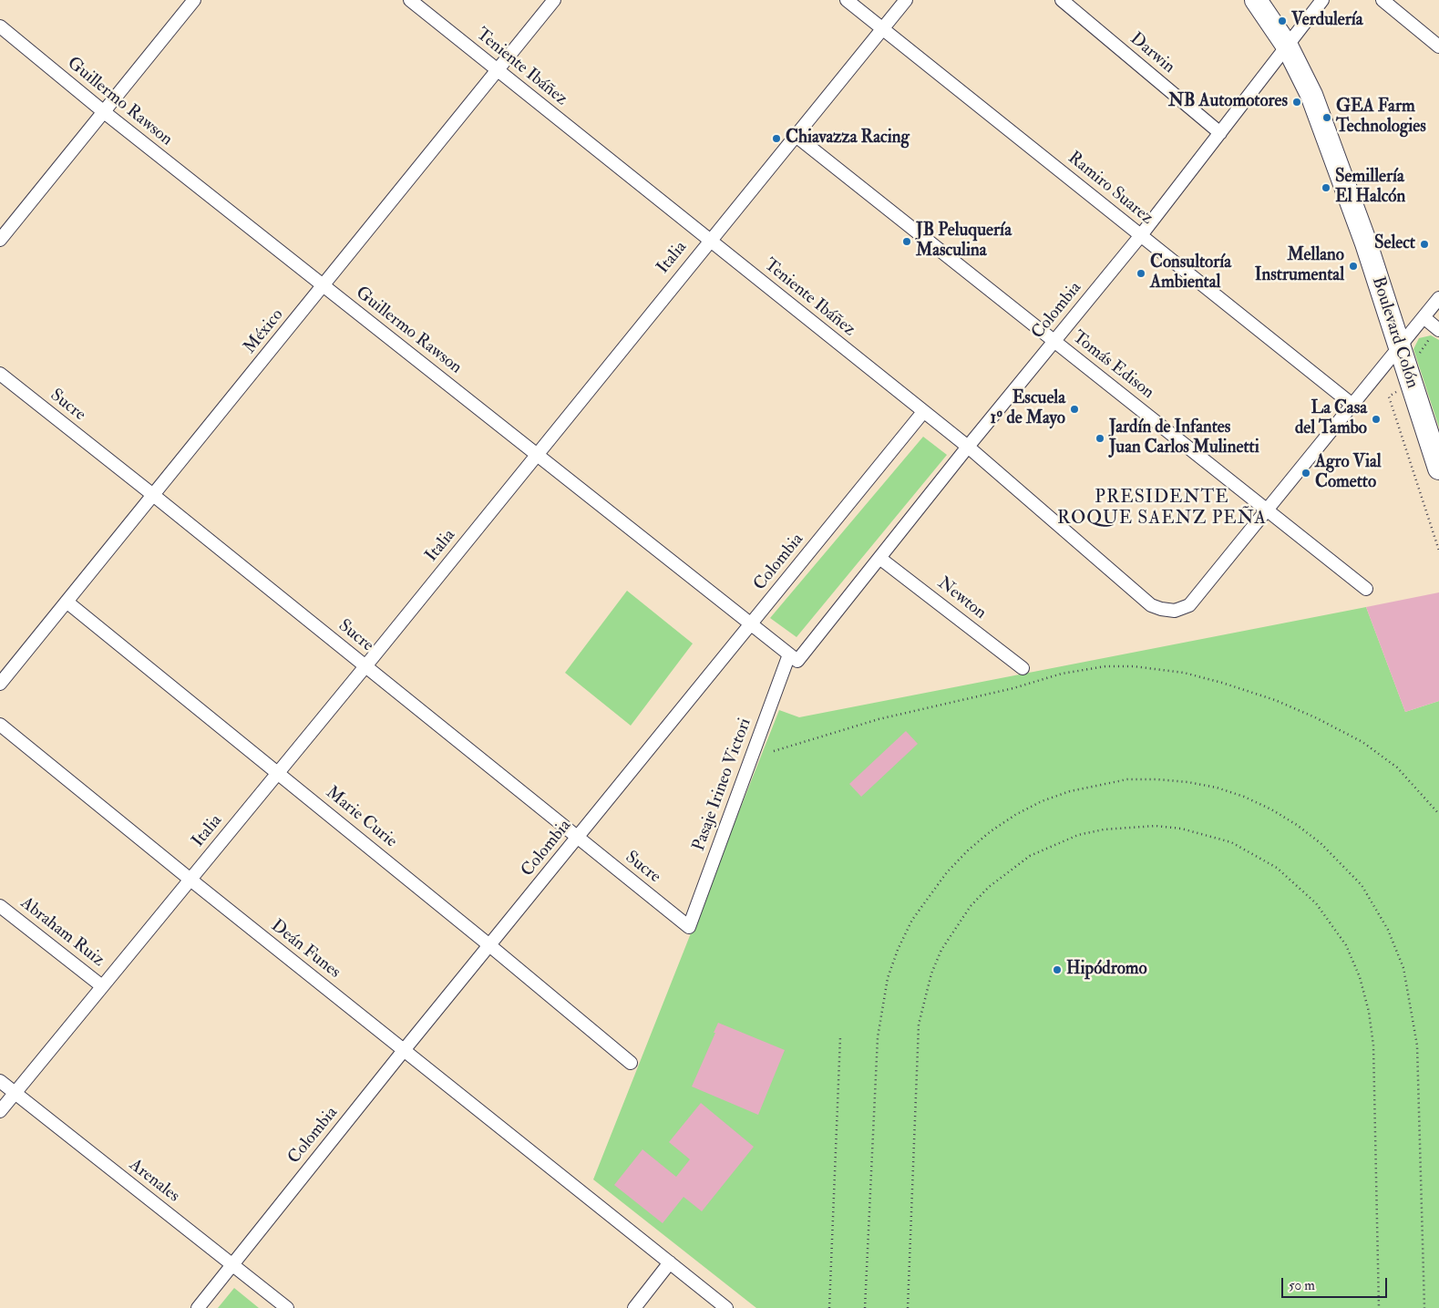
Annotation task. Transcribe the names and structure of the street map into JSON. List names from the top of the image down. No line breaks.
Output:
{"streets":{"highway":["Boulevard Colón"],"street":["Darwin","Teniente Ibáñez","Guillermo Rawson","Ramiro Suarez","Italia","Colombia","México","Tomás Edison","Sucre","Newton","Pasaje Irineo Victori","Marie Curie","Abraham Ruiz","Deán Funes","Arenales"]},"crossings":[["Darwin","Colombia"],["Teniente Ibáñez","Italia"],["Teniente Ibáñez","Colombia"],["Teniente Ibáñez","México"],["Teniente Ibáñez","Tomás Edison"],["Guillermo Rawson","Italia"],["Guillermo Rawson","Colombia"],["Guillermo Rawson","México"],["Guillermo Rawson","Pasaje Irineo Victori"],["Ramiro Suarez","Italia"],["Ramiro Suarez","Colombia"],["Italia","Tomás Edison"],["Italia","Sucre"],["Italia","Marie Curie"],["Italia","Abraham Ruiz"],["Italia","Deán Funes"],["Italia","Arenales"],["Colombia","Boulevard Colón"],["Colombia","Tomás Edison"],["Colombia","Sucre"],["Colombia","Newton"],["Colombia","Pasaje Irineo Victori"],["Colombia","Marie Curie"],["Colombia","Deán Funes"],["Colombia","Arenales"],["México","Sucre"],["México","Marie Curie"],["Sucre","Pasaje Irineo Victori"]],"districts":["PRESIDENTE ROQUE SAENZ PEÑA"],"places":["Verdulería","NB Automotores","GEA Farm Technologies","Chiavazza Racing","Semillería El Halcón","JB Peluquería Masculina","Select","Mellano Instrumental","Consultoría Ambiental","Escuela 1º de Mayo","La Casa del Tambo","Jardín de Infantes Juan Carlos Mulinetti","Agro Vial Cometto","Hipódromo"],"scale_bar":"50 m"}
